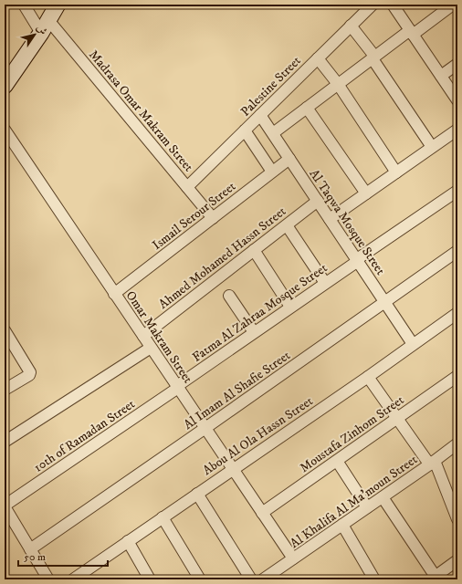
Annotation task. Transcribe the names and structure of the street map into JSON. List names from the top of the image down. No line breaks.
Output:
{"streets":{"street":["Palestine Street","Madrasa Omar Makram Street","Ismail Serour Street","Al Taqwa Mosque Street","Ahmed Mohamed Hassn Street","Fatma Al Zahraa Mosque Street","Omar Makram Street","Al Imam Al Shafie Street","Moustafa Zinhom Street","10th of Ramadan Street","Abou Al Ola Hassn Street","Al Khalifa Al Ma'moun Street"]},"crossings":[["Palestine Street","Madrasa Omar Makram Street"],["Palestine Street","Al Taqwa Mosque Street"],["Madrasa Omar Makram Street","Ismail Serour Street"],["Ismail Serour Street","Al Taqwa Mosque Street"],["Ismail Serour Street","Omar Makram Street"],["Al Taqwa Mosque Street","Ahmed Mohamed Hassn Street"],["Al Taqwa Mosque Street","Fatma Al Zahraa Mosque Street"],["Al Taqwa Mosque Street","Al Imam Al Shafie Street"],["Al Taqwa Mosque Street","Abou Al Ola Hassn Street"],["Ahmed Mohamed Hassn Street","Omar Makram Street"],["Fatma Al Zahraa Mosque Street","Omar Makram Street"],["Fatma Al Zahraa Mosque Street","10th of Ramadan Street"],["Omar Makram Street","Al Imam Al Shafie Street"],["Omar Makram Street","Moustafa Zinhom Street"],["Omar Makram Street","10th of Ramadan Street"],["Omar Makram Street","Abou Al Ola Hassn Street"],["Omar Makram Street","Al Khalifa Al Ma'moun Street"]],"scale_bar":"50 m","north":"top right"}
